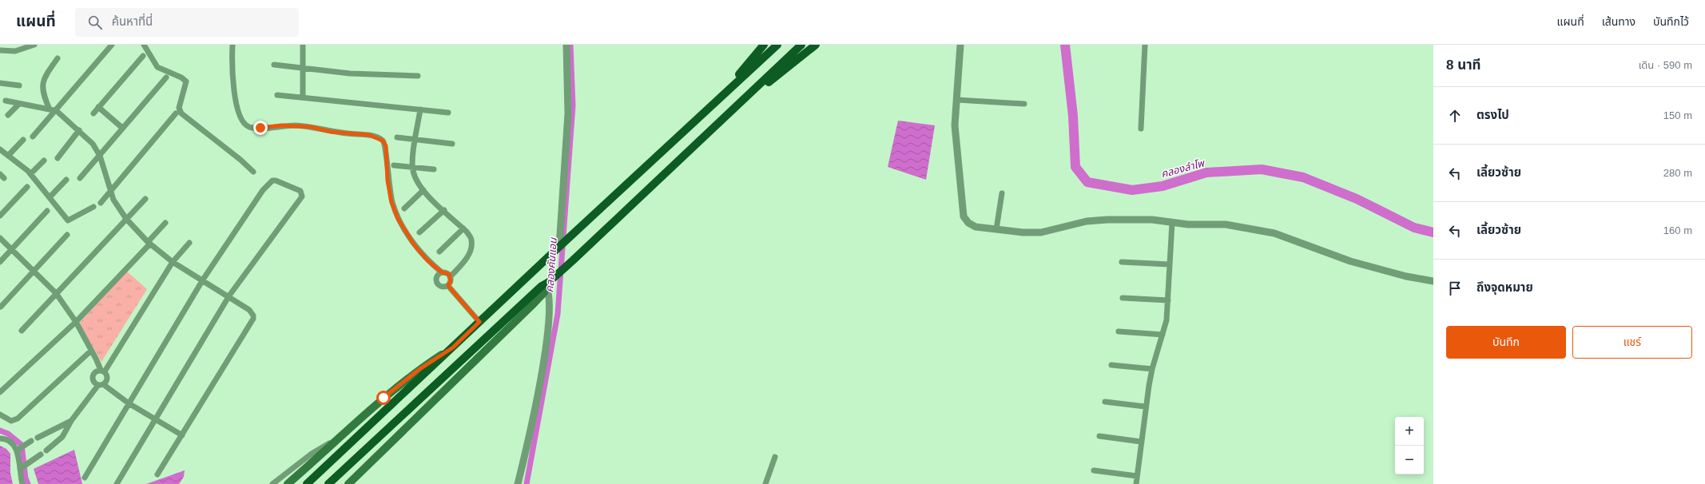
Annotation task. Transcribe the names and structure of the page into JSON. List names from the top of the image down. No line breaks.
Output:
{"water":["คลองลำโพ","คลองคันแอน"],"page":{"header":"แผนที่","search":"ค้นหาที่นี่","nav":["แผนที่","เส้นทาง","บันทึกไว้"],"heading":["8 นาที","เดิน · 590 m"],"list":[["ตรงไป","150 m"],["เลี้ยวซ้าย","280 m"],["เลี้ยวซ้าย","160 m"],"ถึงจุดหมาย"],"buttons":["บันทึก","แชร์"],"map_buttons":["+","−"]}}
